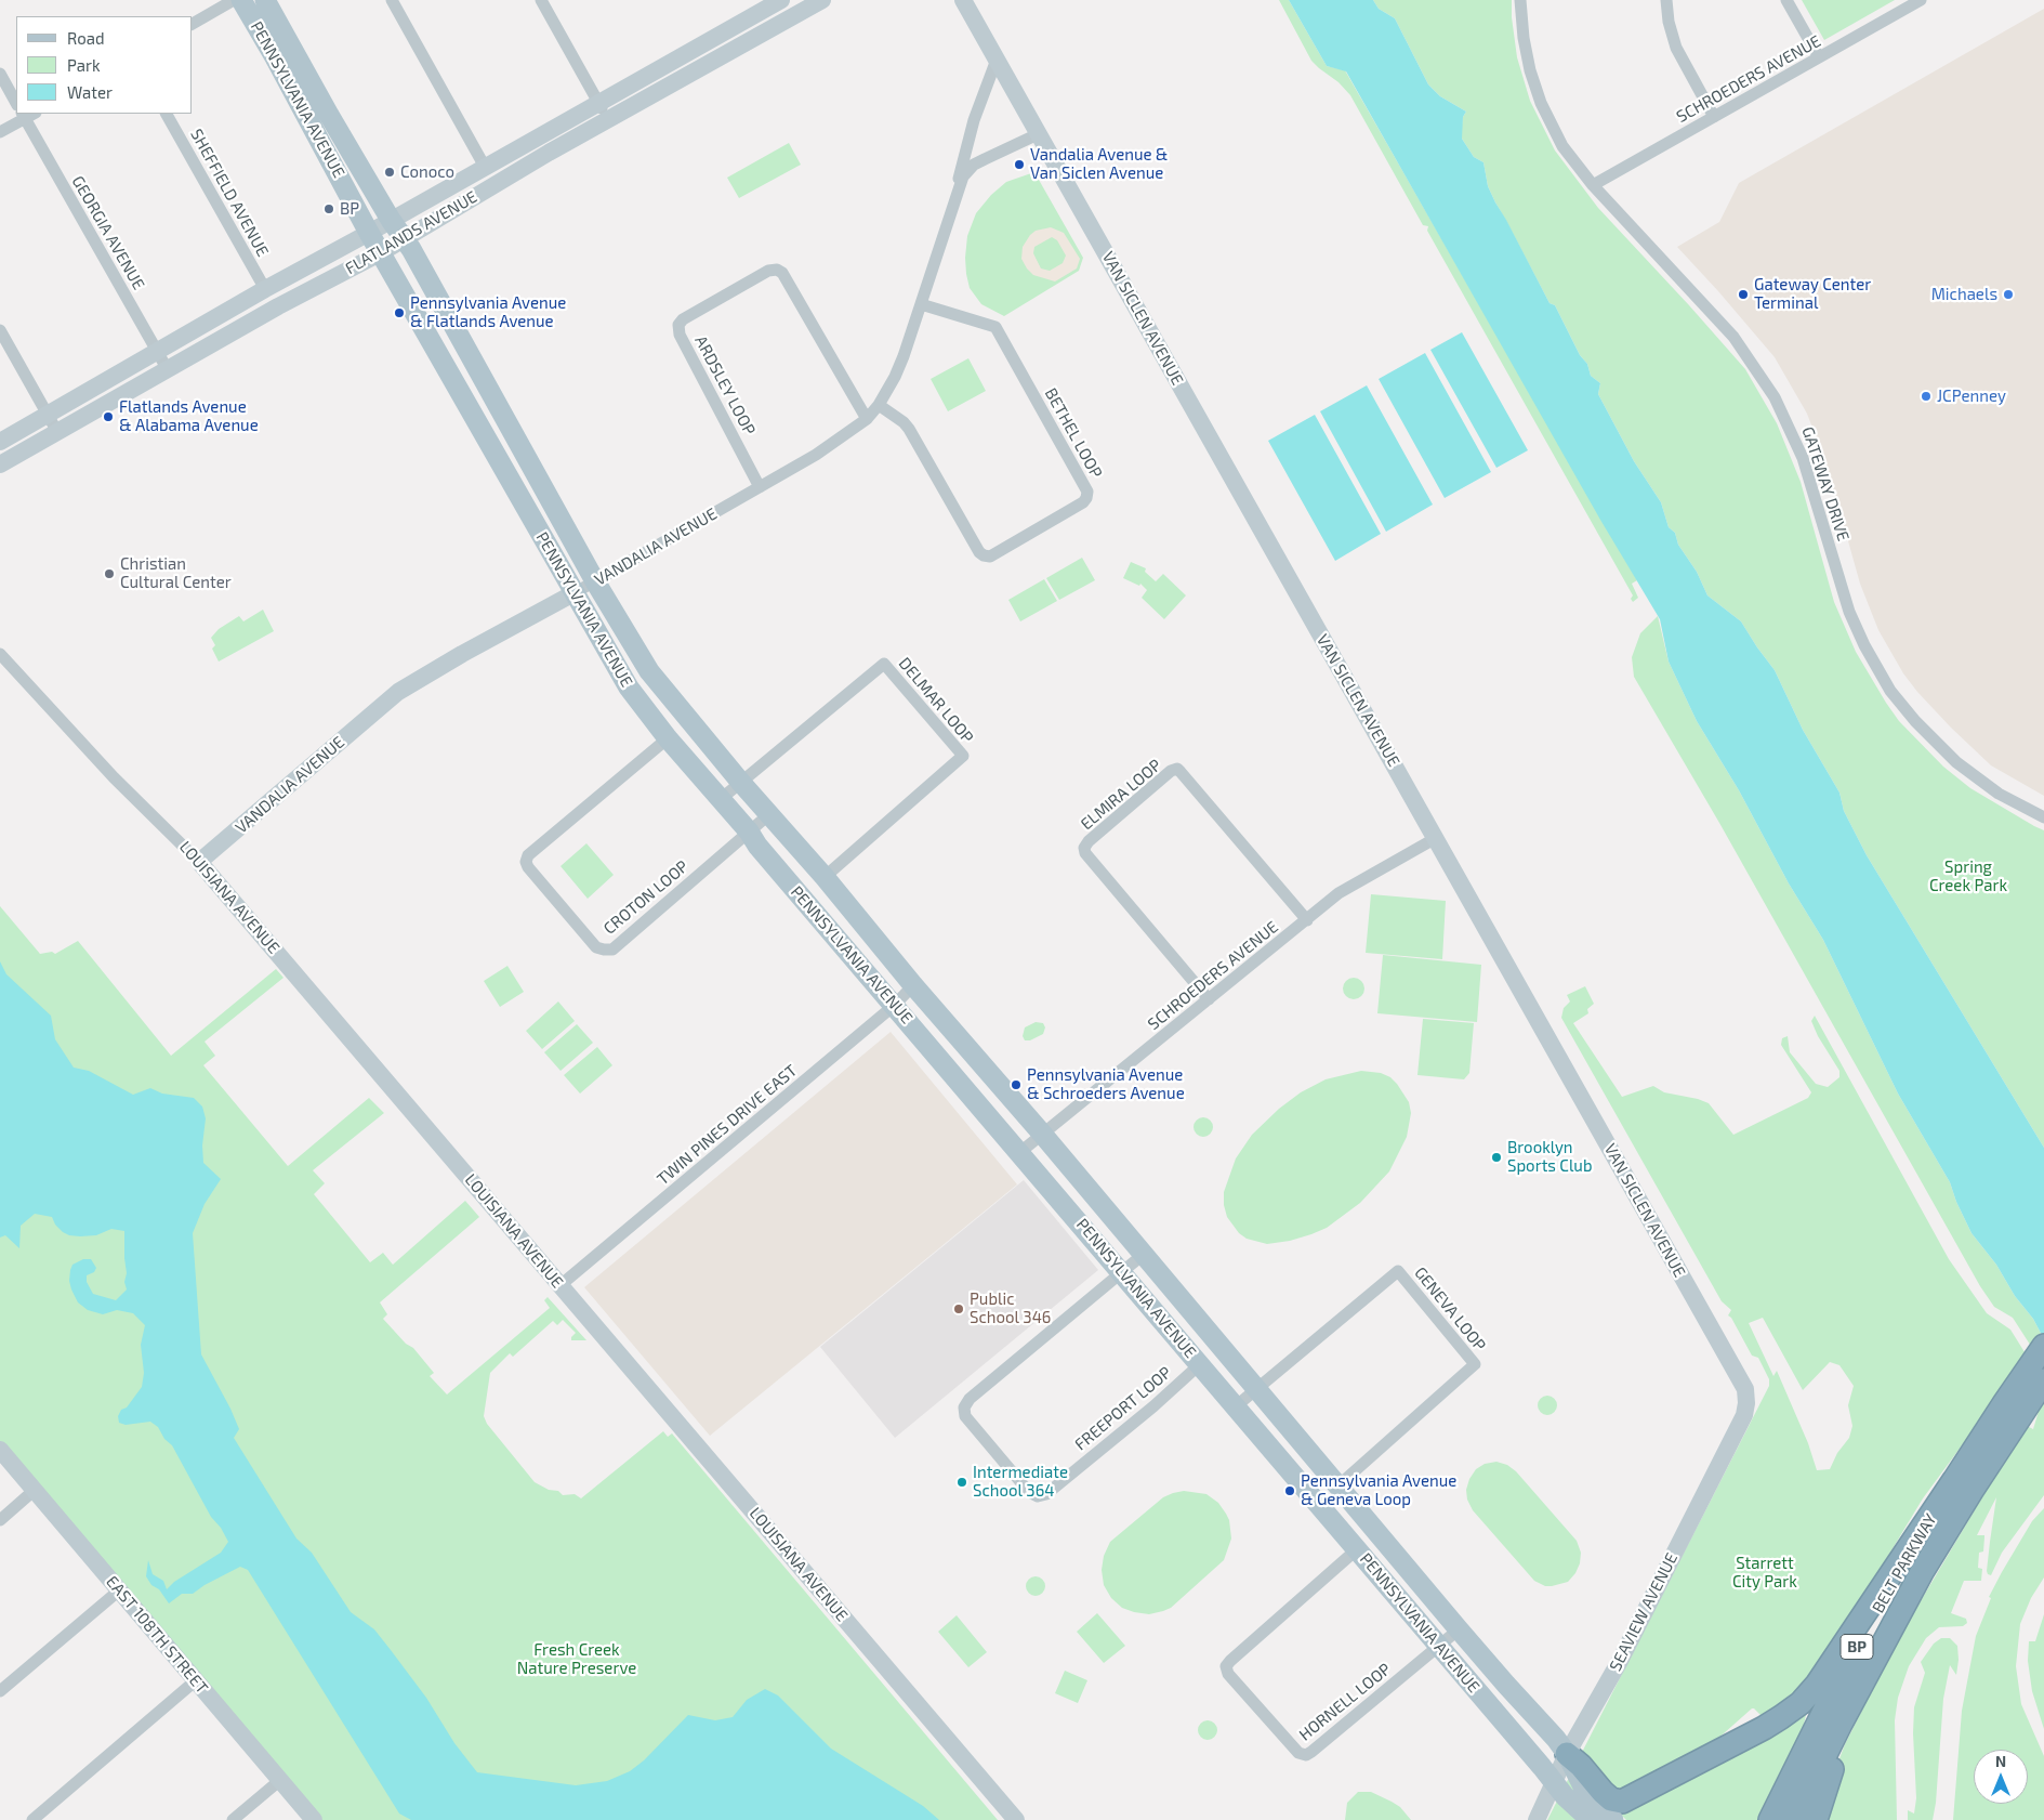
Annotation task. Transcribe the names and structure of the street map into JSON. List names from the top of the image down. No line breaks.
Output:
{"streets":{"highway":["BELT PARKWAY","BP"],"main road":["PENNSYLVANIA AVENUE"],"street":["SCHROEDERS AVENUE","SHEFFIELD AVENUE","GEORGIA AVENUE","FLATLANDS AVENUE","VAN SICLEN AVENUE","ARDSLEY LOOP","BETHEL LOOP","GATEWAY DRIVE","VANDALIA AVENUE","DELMAR LOOP","ELMIRA LOOP","LOUISIANA AVENUE","CROTON LOOP","TWIN PINES DRIVE EAST","GENEVA LOOP","FREEPORT LOOP","SEAVIEW AVENUE","EAST 108TH STREET","HORNELL LOOP"]},"crossings":[["SCHROEDERS AVENUE","PENNSYLVANIA AVENUE"],["SCHROEDERS AVENUE","VAN SICLEN AVENUE"],["SCHROEDERS AVENUE","GATEWAY DRIVE"],["SCHROEDERS AVENUE","ELMIRA LOOP"],["PENNSYLVANIA AVENUE","FLATLANDS AVENUE"],["PENNSYLVANIA AVENUE","VANDALIA AVENUE"],["PENNSYLVANIA AVENUE","DELMAR LOOP"],["PENNSYLVANIA AVENUE","CROTON LOOP"],["PENNSYLVANIA AVENUE","TWIN PINES DRIVE EAST"],["PENNSYLVANIA AVENUE","GENEVA LOOP"],["PENNSYLVANIA AVENUE","FREEPORT LOOP"],["PENNSYLVANIA AVENUE","SEAVIEW AVENUE"],["PENNSYLVANIA AVENUE","HORNELL LOOP"],["SHEFFIELD AVENUE","FLATLANDS AVENUE"],["GEORGIA AVENUE","FLATLANDS AVENUE"],["VAN SICLEN AVENUE","VANDALIA AVENUE"],["VAN SICLEN AVENUE","SEAVIEW AVENUE"],["ARDSLEY LOOP","VANDALIA AVENUE"],["BETHEL LOOP","VANDALIA AVENUE"],["VANDALIA AVENUE","LOUISIANA AVENUE"],["LOUISIANA AVENUE","TWIN PINES DRIVE EAST"]],"parks":["Spring Creek Park","Starrett City Park","Fresh Creek Nature Preserve"],"places":["Vandalia Avenue & Van Siclen Avenue","Conoco","BP","Gateway Center Terminal","Michaels","Pennsylvania Avenue & Flatlands Avenue","JCPenney","Flatlands Avenue & Alabama Avenue","Christian Cultural Center","Pennsylvania Avenue & Schroeders Avenue","Brooklyn Sports Club","Public School 346","Intermediate School 364","Pennsylvania Avenue & Geneva Loop"],"legend":["Road","Park","Water"],"north":"top"}
